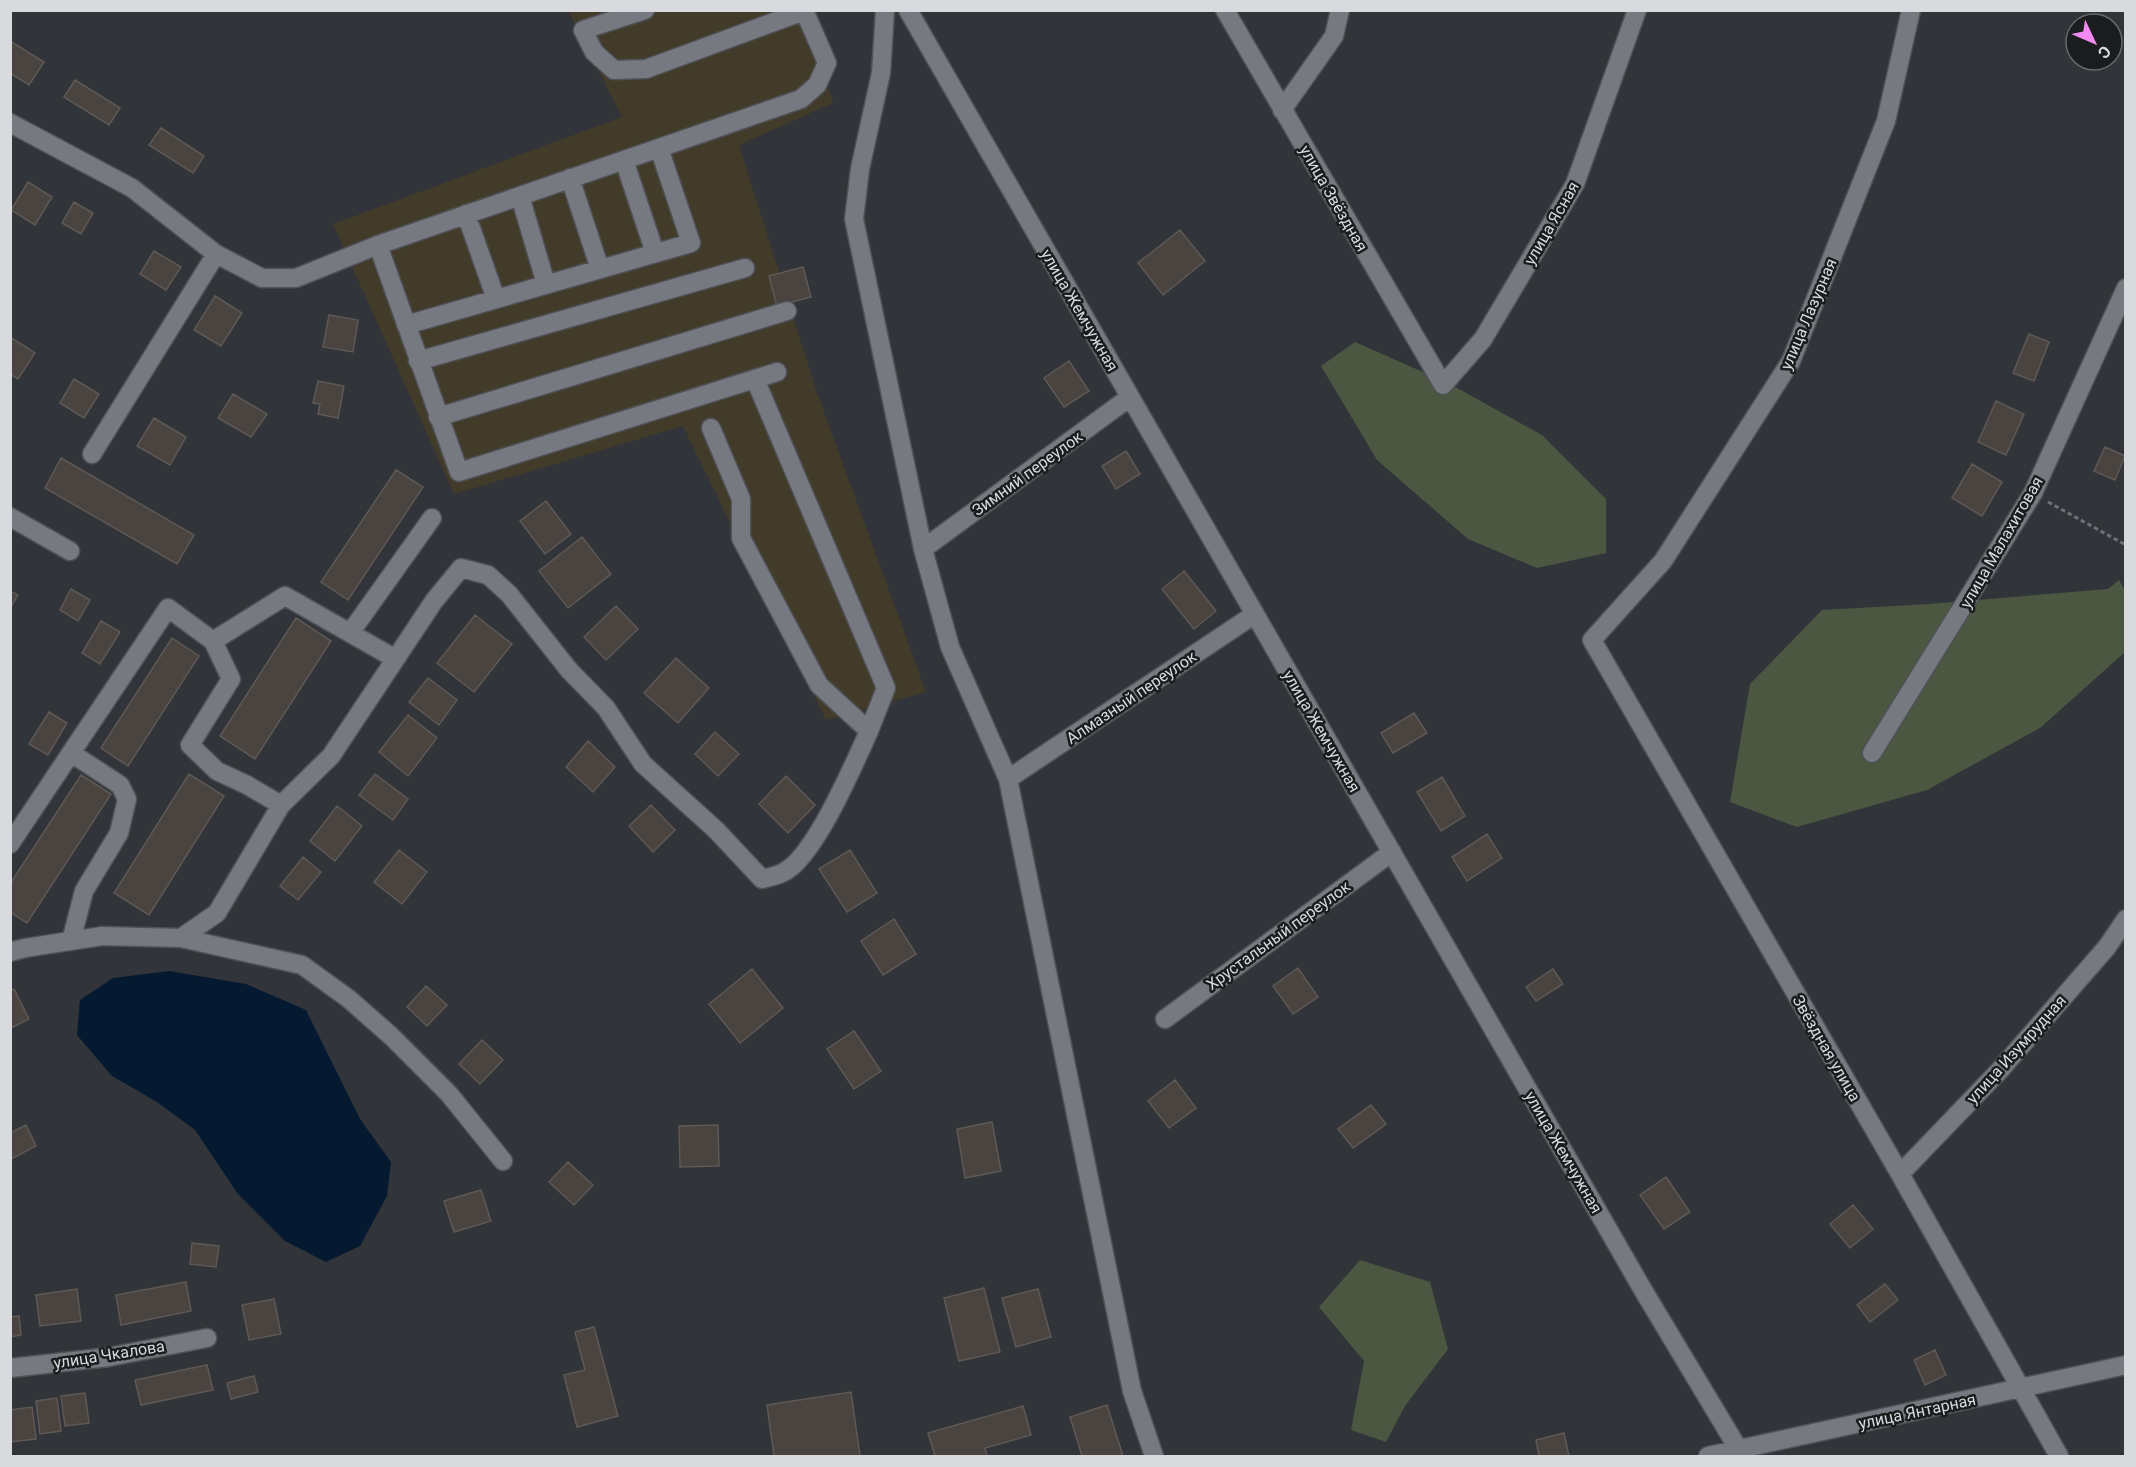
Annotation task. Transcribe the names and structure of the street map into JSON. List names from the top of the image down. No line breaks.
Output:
{"streets":{"street":["улица Звёздная","улица Ясная","улица Жемчужная","улица Лазурная","Зимний переулок","улица Малахитовая","Алмазный переулок","Хрустальный переулок","Звёздная улица","улица Изумрудная","улица Чкалова","улица Янтарная"]},"crossings":[["улица Звёздная","улица Ясная"],["улица Жемчужная","Зимний переулок"],["улица Жемчужная","Алмазный переулок"],["улица Жемчужная","Хрустальный переулок"],["улица Жемчужная","улица Янтарная"],["улица Лазурная","Звёздная улица"],["Звёздная улица","улица Изумрудная"],["Звёздная улица","улица Янтарная"]],"north":"bottom right"}
